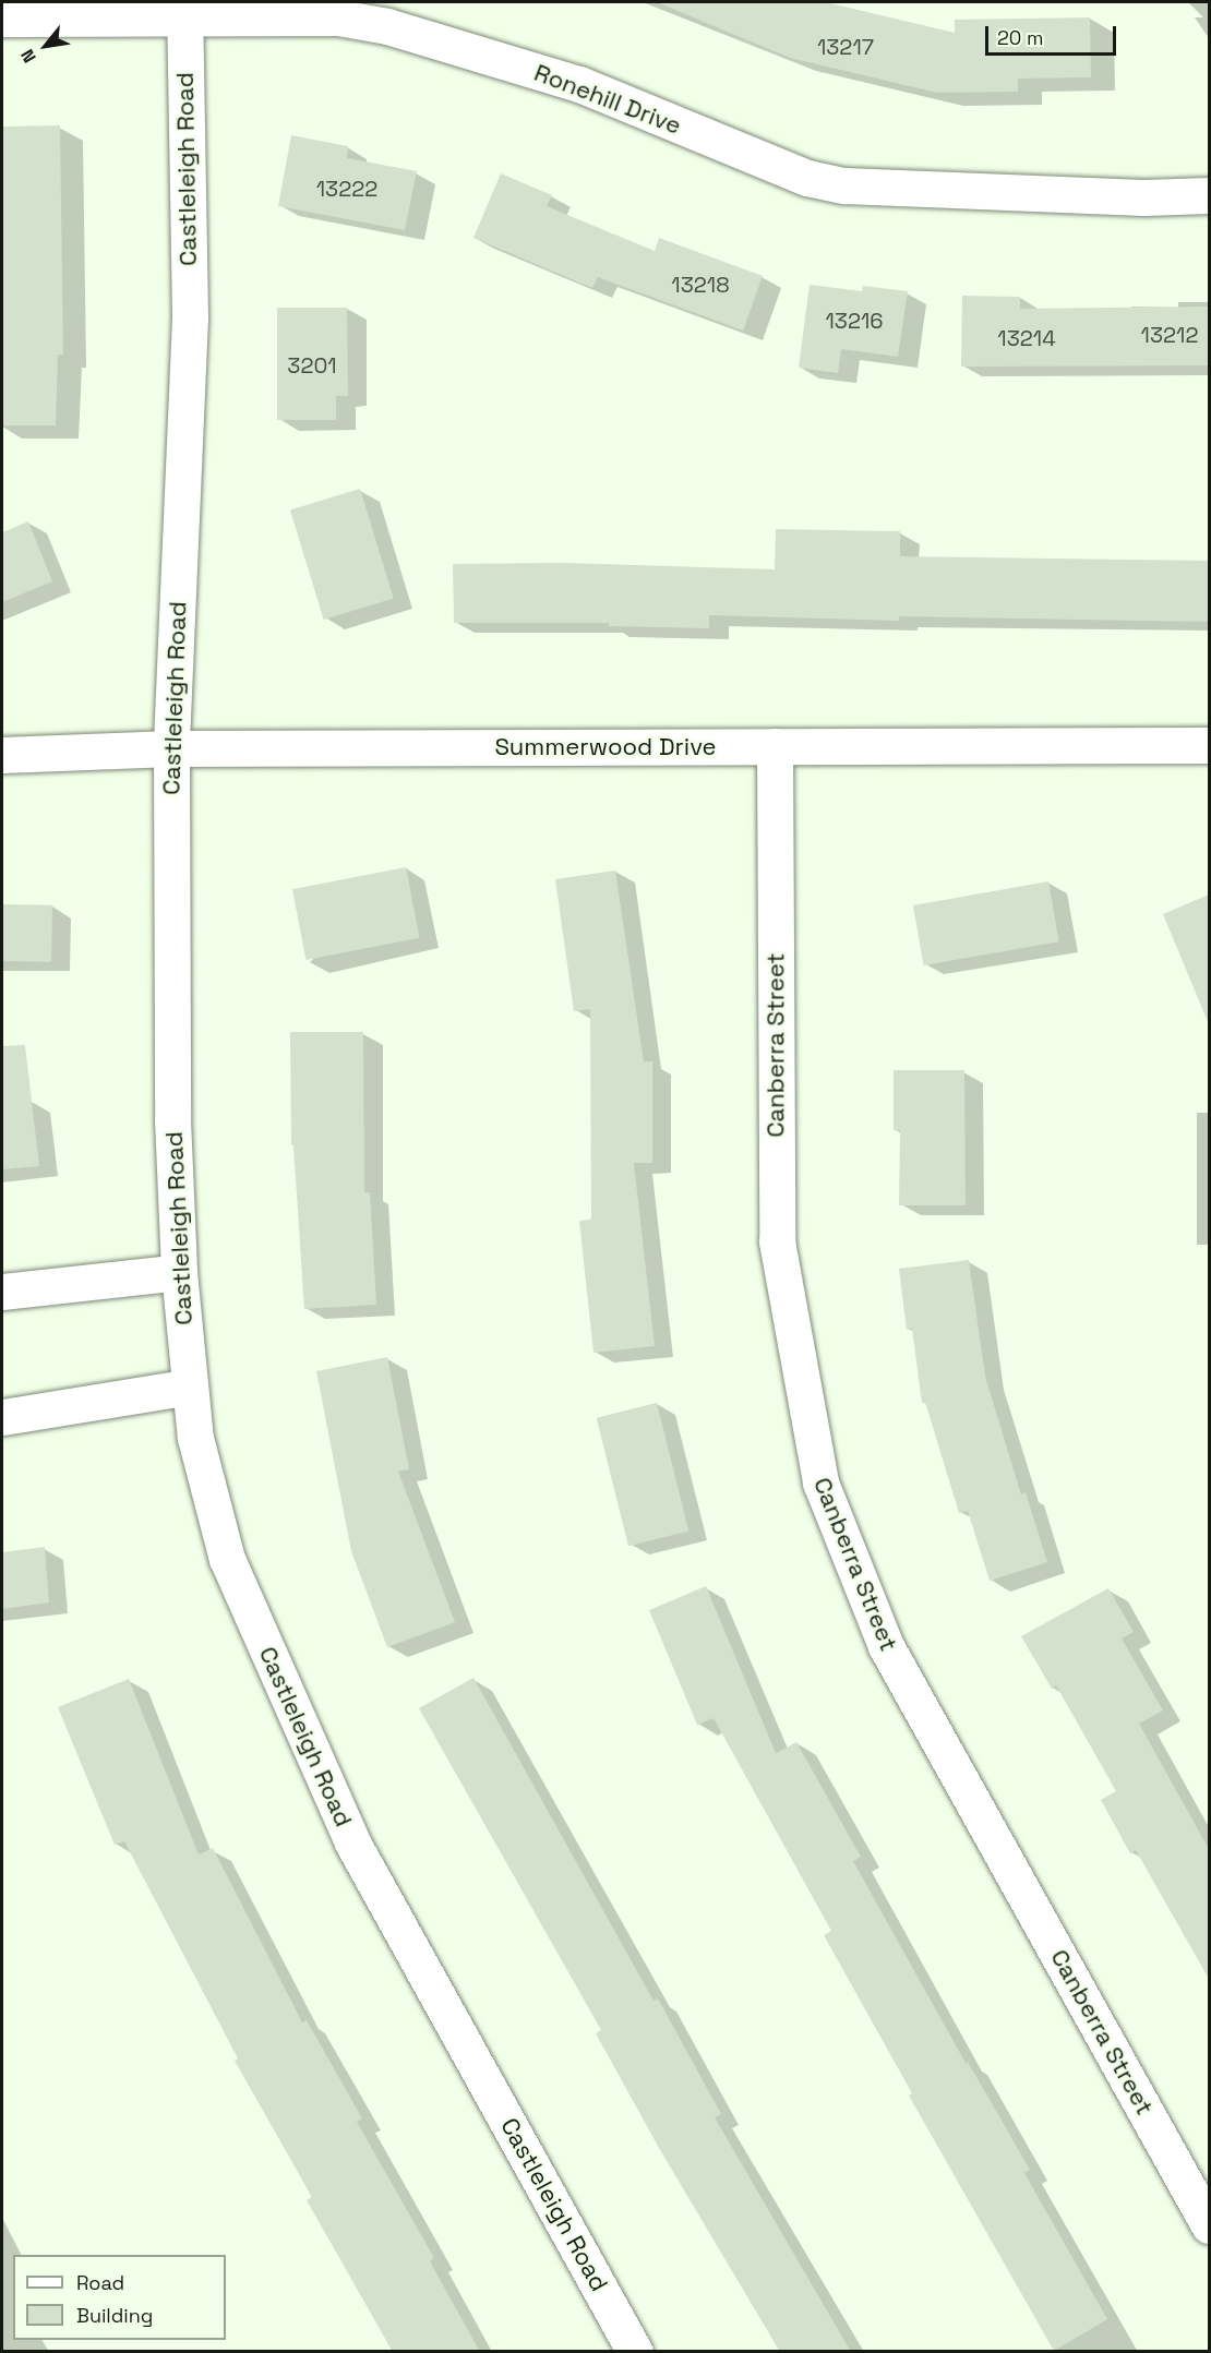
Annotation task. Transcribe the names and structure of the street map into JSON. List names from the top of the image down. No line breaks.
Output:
{"streets":{"street":["Ronehill Drive","Castleleigh Road","Summerwood Drive","Canberra Street"]},"crossings":[["Ronehill Drive","Castleleigh Road"],["Castleleigh Road","Summerwood Drive"],["Summerwood Drive","Canberra Street"]],"house_numbers":["13217","13222","13218","13216","13212","13214","3201"],"legend":["Road","Building"],"scale_bar":"20 m","north":"bottom left"}
